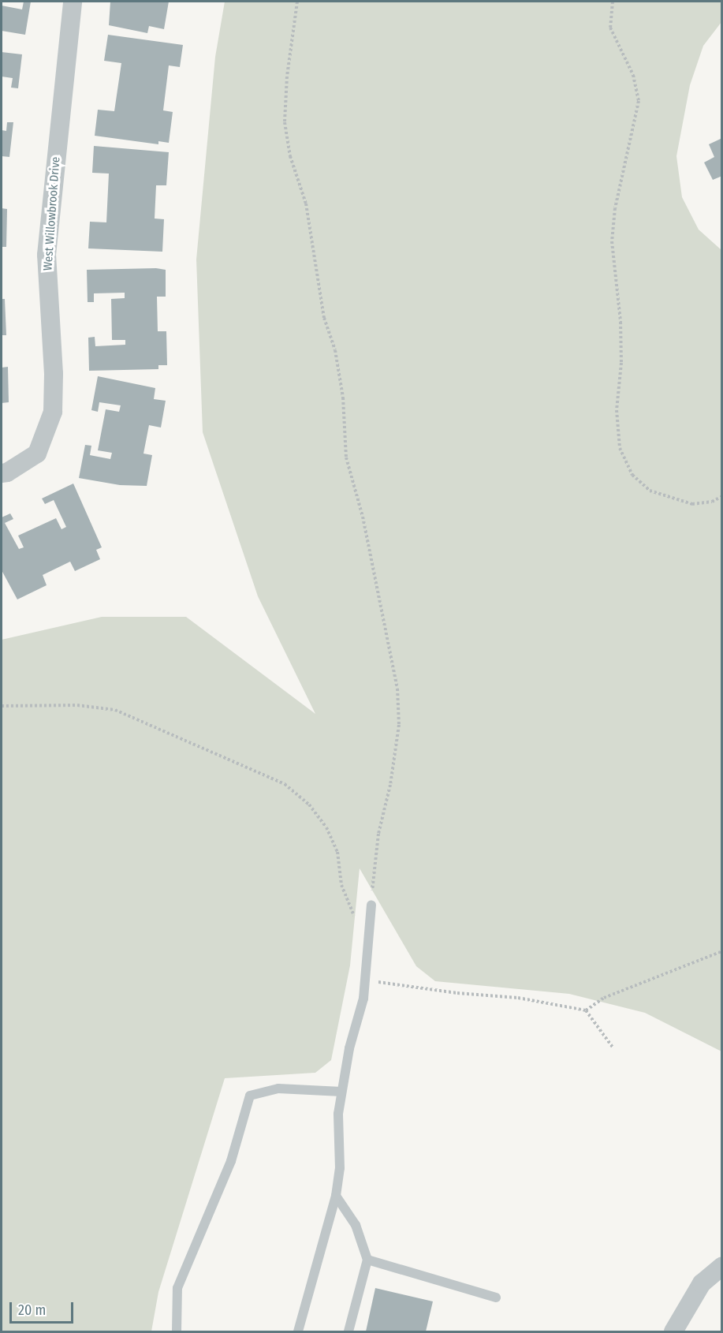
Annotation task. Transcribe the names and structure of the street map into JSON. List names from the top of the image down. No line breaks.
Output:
{"streets":{"street":["West Willowbrook Drive"]},"scale_bar":"20 m"}
